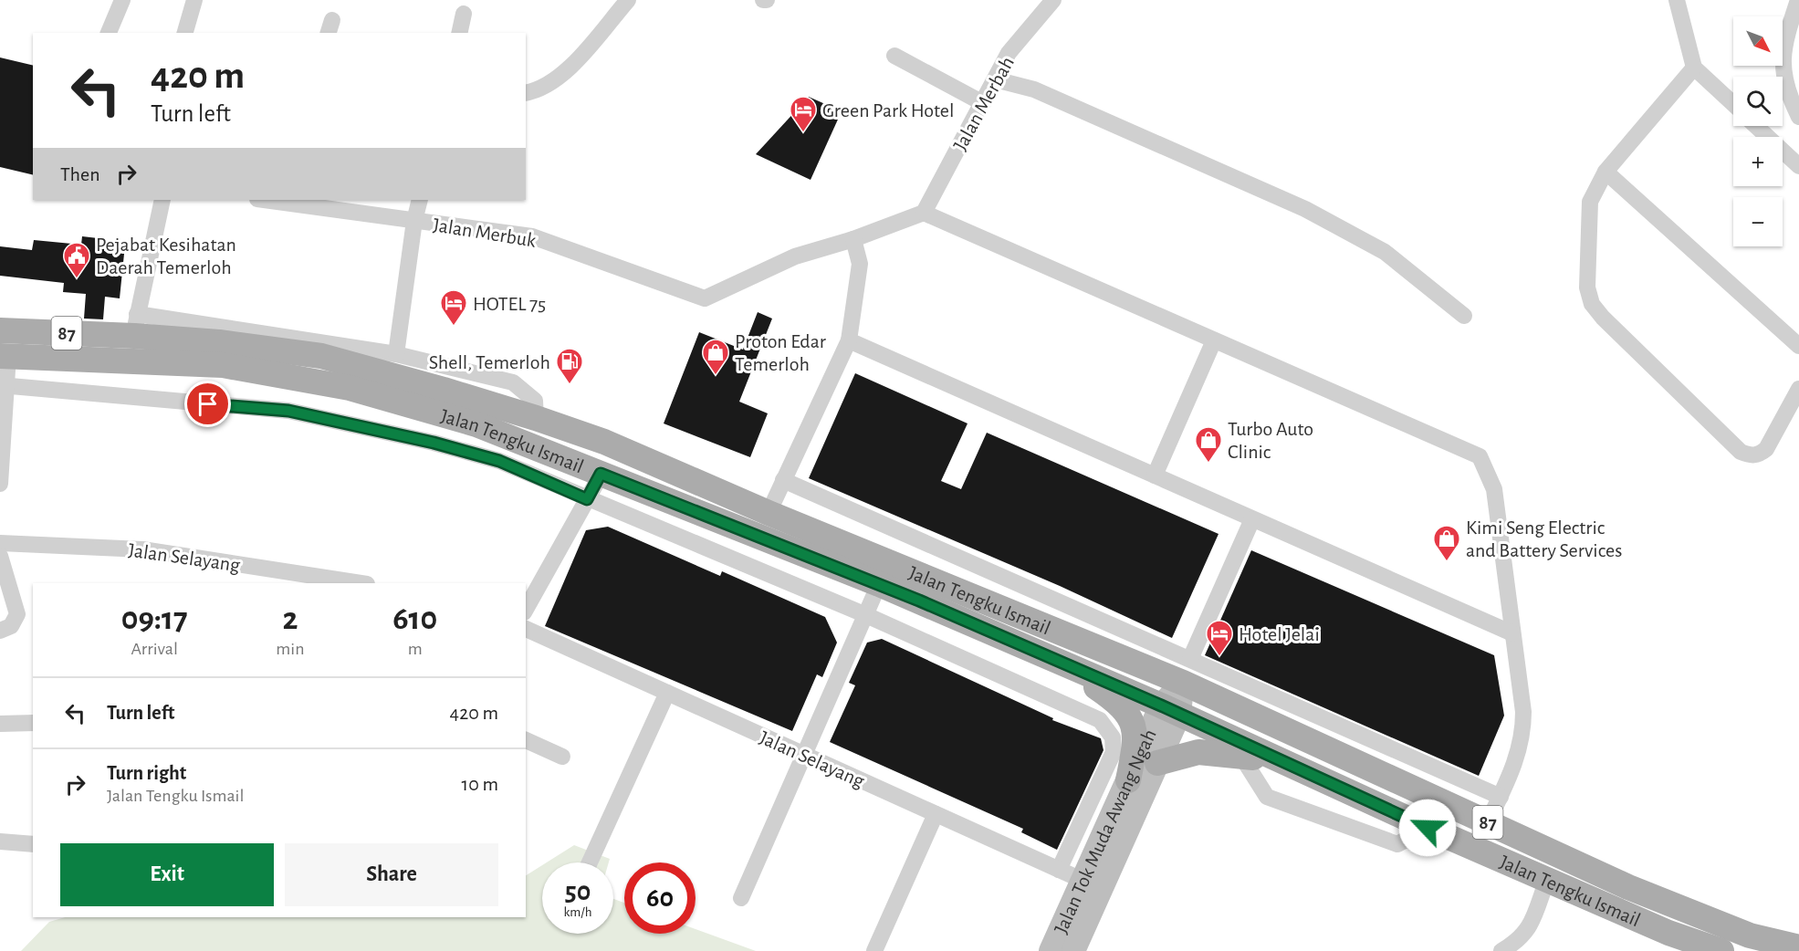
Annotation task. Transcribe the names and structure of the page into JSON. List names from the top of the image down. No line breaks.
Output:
{"streets":{"main road":["87","Jalan Tengku Ismail","Jalan Tok Muda Awang Ngah"],"street":["Jalan Merbah","Jalan Merbuk","Jalan Selayang"]},"crossings":[["87","Jalan Tengku Ismail"],["Jalan Tengku Ismail","Jalan Selayang"],["Jalan Tengku Ismail","Jalan Tok Muda Awang Ngah"],["Jalan Selayang","Jalan Tok Muda Awang Ngah"]],"places":{"hotel":["Green Park Hotel","HOTEL 75","Hotel Jelai"],"public building":["Pejabat Kesihatan Daerah Temerloh"],"shop":["Proton Edar Temerloh","Turbo Auto Clinic","Kimi Seng Electric and Battery Services"],"fuel station":["Shell, Temerloh"]},"north":"bottom right","page":{"map_buttons":["+","−"],"turn":["420 m","Turn left"],"then":"Then","eta":["09:17","Arrival","2","min","610","m"],"list":[{"name":"Turn left","value":"420 m"},{"name":"Turn right","note":"Jalan Tengku Ismail","value":"10 m"}],"buttons":["Exit","Share"],"speed":"50 km/h","limit":"60"}}
